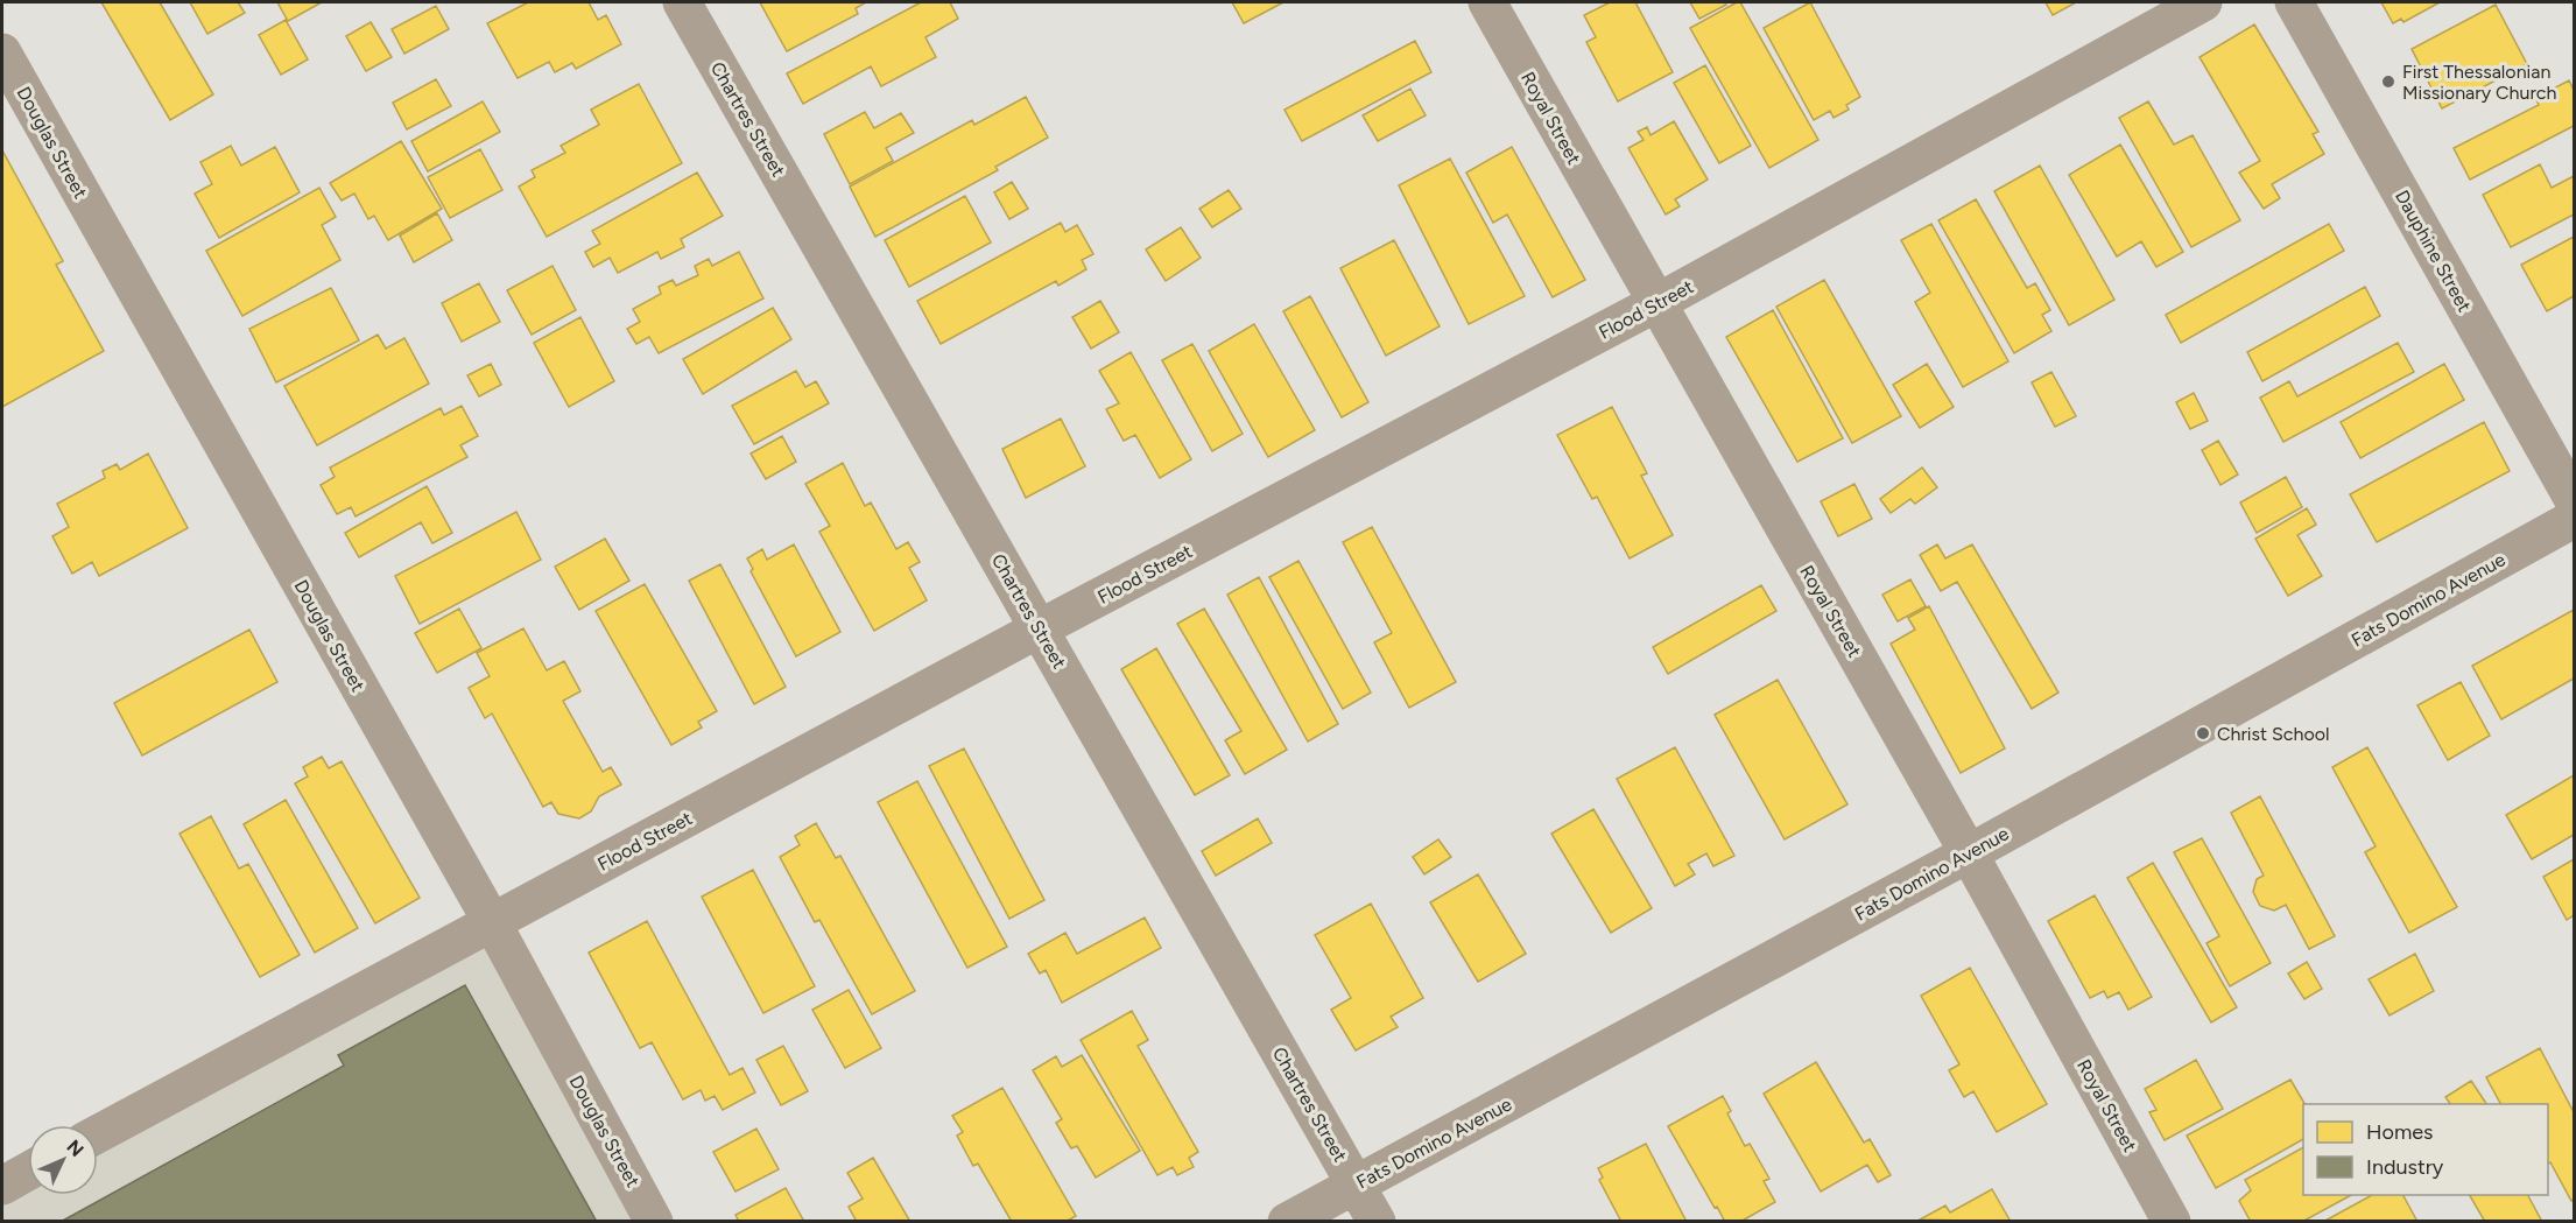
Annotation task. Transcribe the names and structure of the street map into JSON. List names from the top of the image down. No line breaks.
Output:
{"streets":{"street":["Royal Street","Chartres Street","Douglas Street","Dauphine Street","Flood Street","Fats Domino Avenue"]},"crossings":[["Royal Street","Flood Street"],["Royal Street","Fats Domino Avenue"],["Chartres Street","Flood Street"],["Chartres Street","Fats Domino Avenue"],["Douglas Street","Flood Street"]],"places":["First Thessalonian Missionary Church","Christ School"],"legend":["Homes","Industry"],"north":"top right"}
